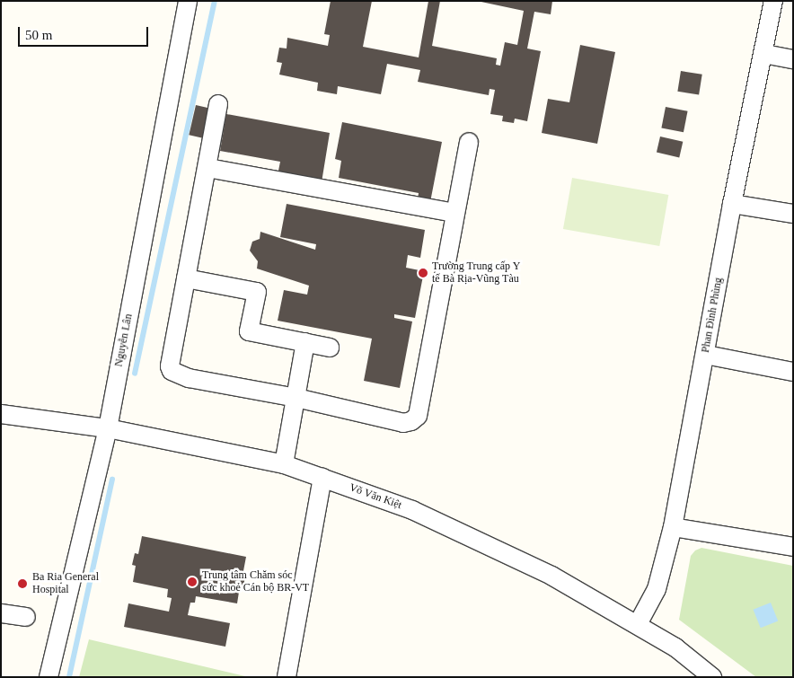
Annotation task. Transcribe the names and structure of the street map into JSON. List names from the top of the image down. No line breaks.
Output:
{"streets":{"street":["Phan Đình Phùng","Nguyễn Lân","Võ Văn Kiệt"]},"crossings":[["Phan Đình Phùng","Võ Văn Kiệt"],["Nguyễn Lân","Võ Văn Kiệt"]],"places":["Trường Trung cấp Y tế Bà Rịa-Vũng Tàu","Trung tâm Chăm sóc sức khoẻ Cán bộ BR-VT","Ba Ria General Hospital"],"scale_bar":"50 m"}
